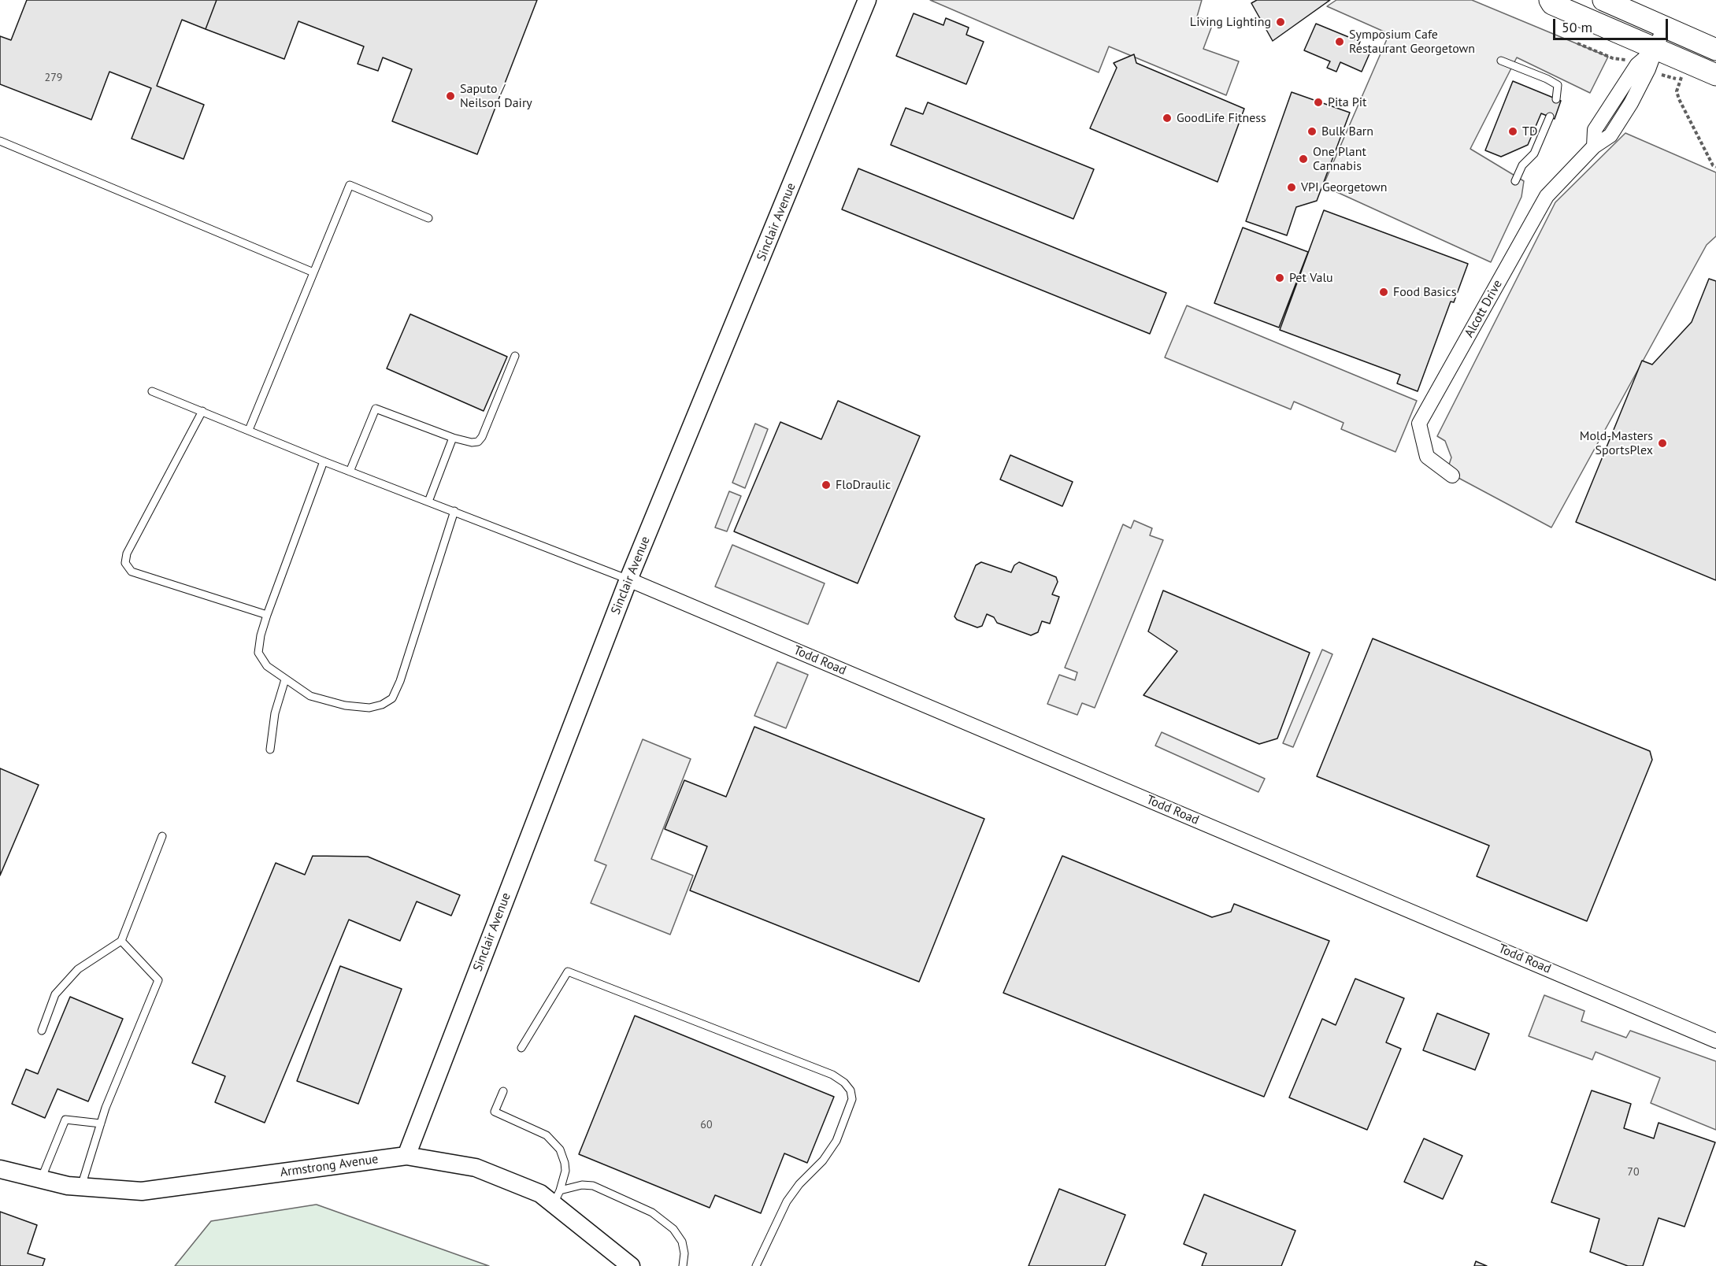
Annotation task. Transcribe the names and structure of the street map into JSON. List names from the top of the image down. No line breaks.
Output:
{"streets":{"street":["Sinclair Avenue","Alcott Drive","Todd Road","Armstrong Avenue"]},"crossings":[["Sinclair Avenue","Todd Road"],["Sinclair Avenue","Armstrong Avenue"]],"places":["Living Lighting","Symposium Cafe Restaurant Georgetown","Saputo / Neilson Dairy","Pita Pit","GoodLife Fitness","Bulk Barn","TD","One Plant Cannabis","VPI Georgetown","Pet Valu","Food Basics","Mold-Masters SportsPlex","FloDraulic"],"house_numbers":["279","60","70"],"scale_bar":"50 m"}
